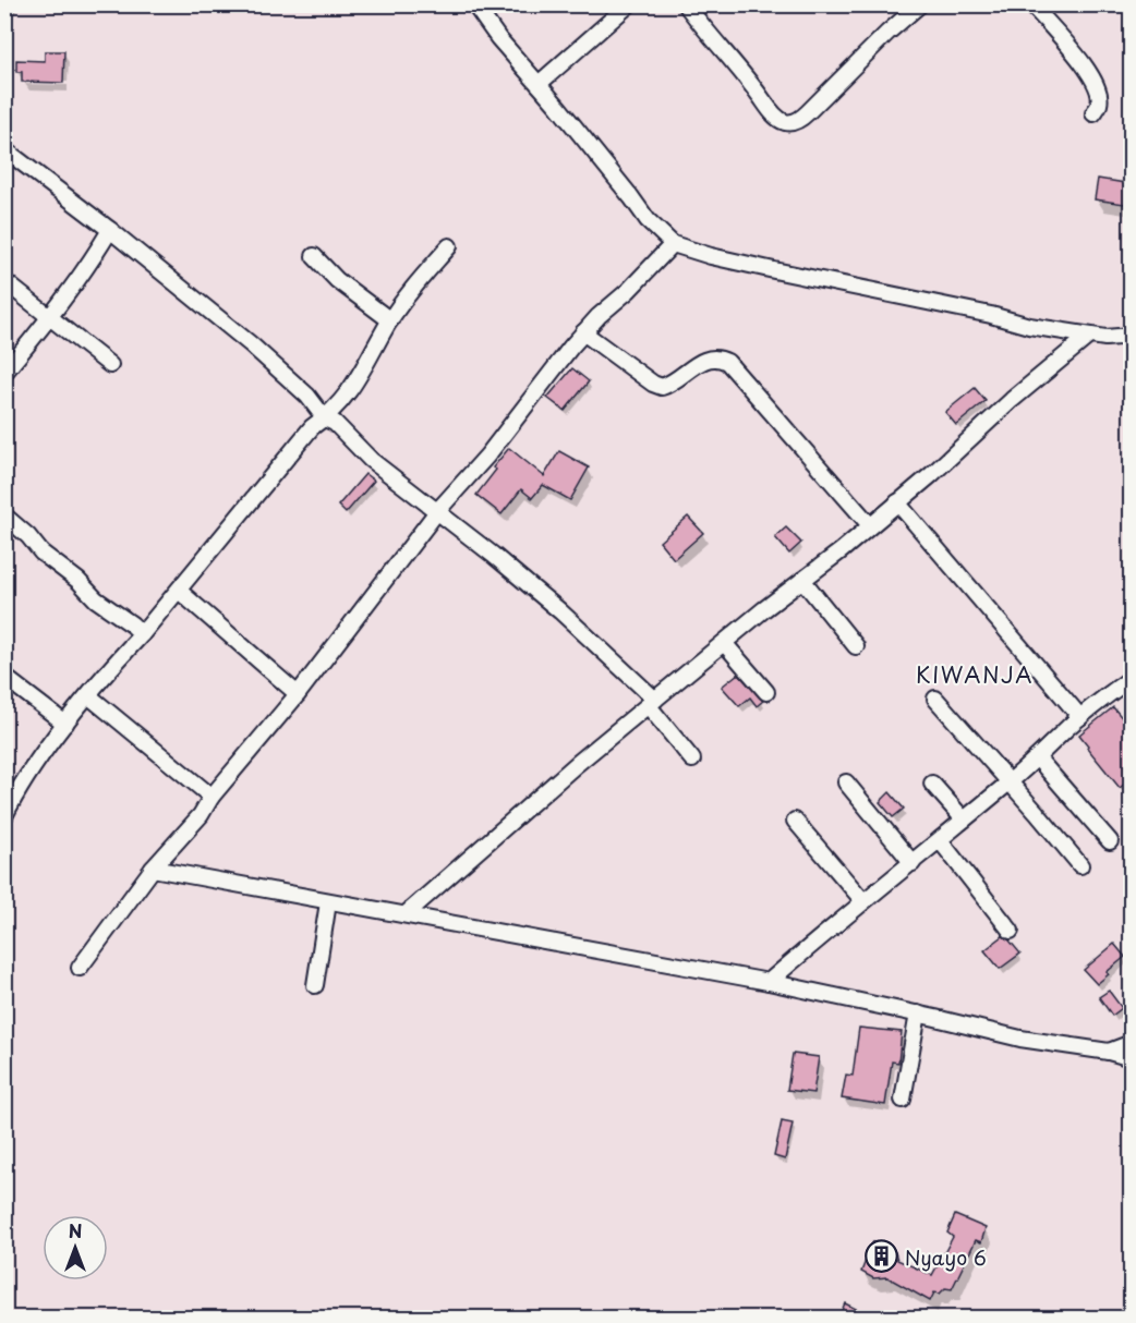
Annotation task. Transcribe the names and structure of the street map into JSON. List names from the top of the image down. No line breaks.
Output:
{"districts":["KIWANJA"],"places":{"building":["Nyayo 6"]},"north":"top"}
